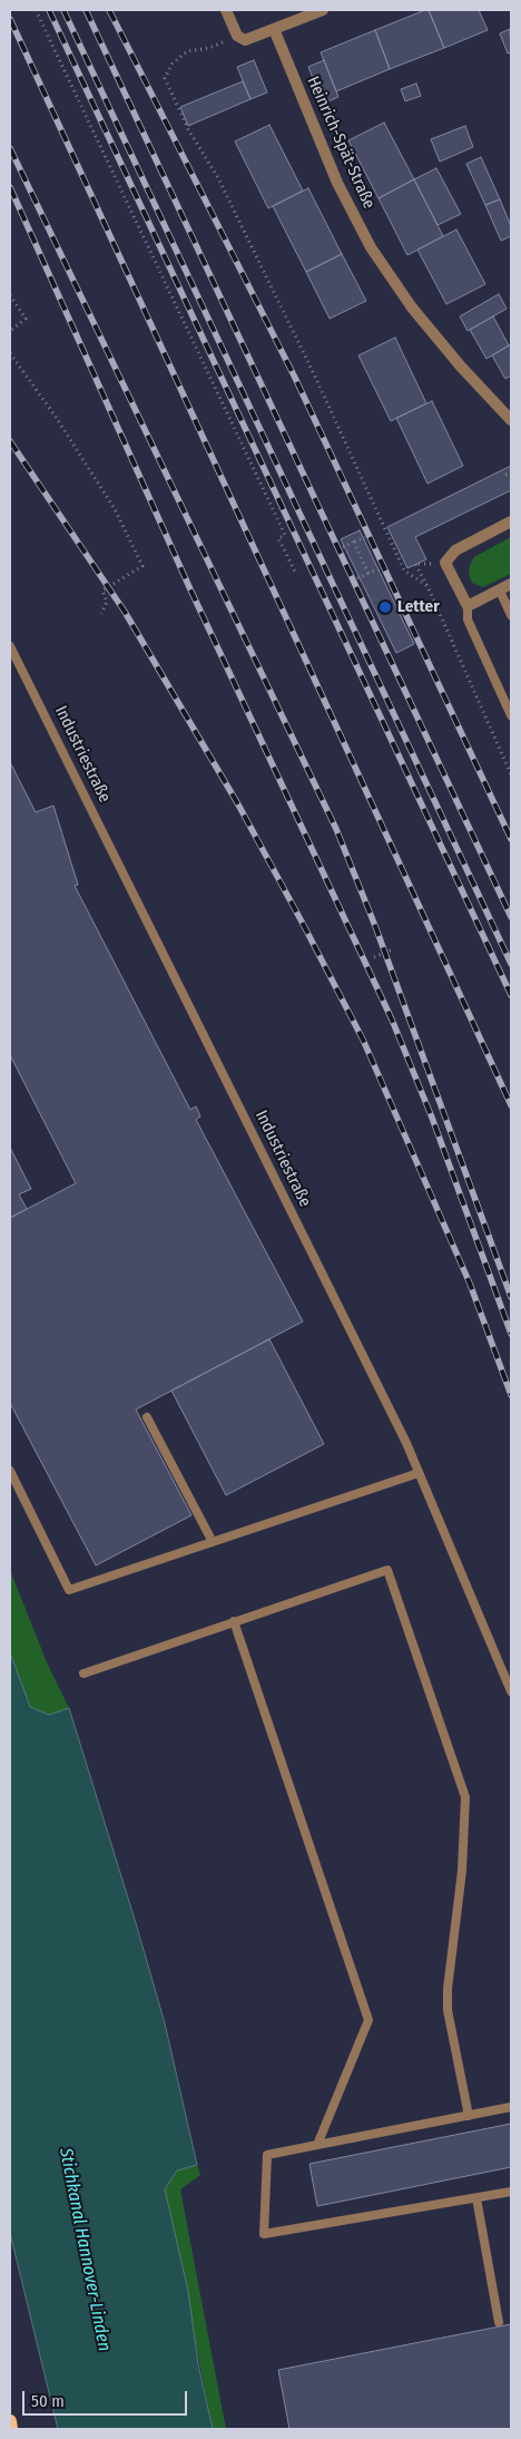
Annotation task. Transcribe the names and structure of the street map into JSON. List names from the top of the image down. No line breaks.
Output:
{"streets":{"street":["Heinrich-Spät-Straße"],"lane":["Industriestraße"]},"water":["Stichkanal Hannover-Linden"],"places":["Letter"],"scale_bar":"50 m"}
